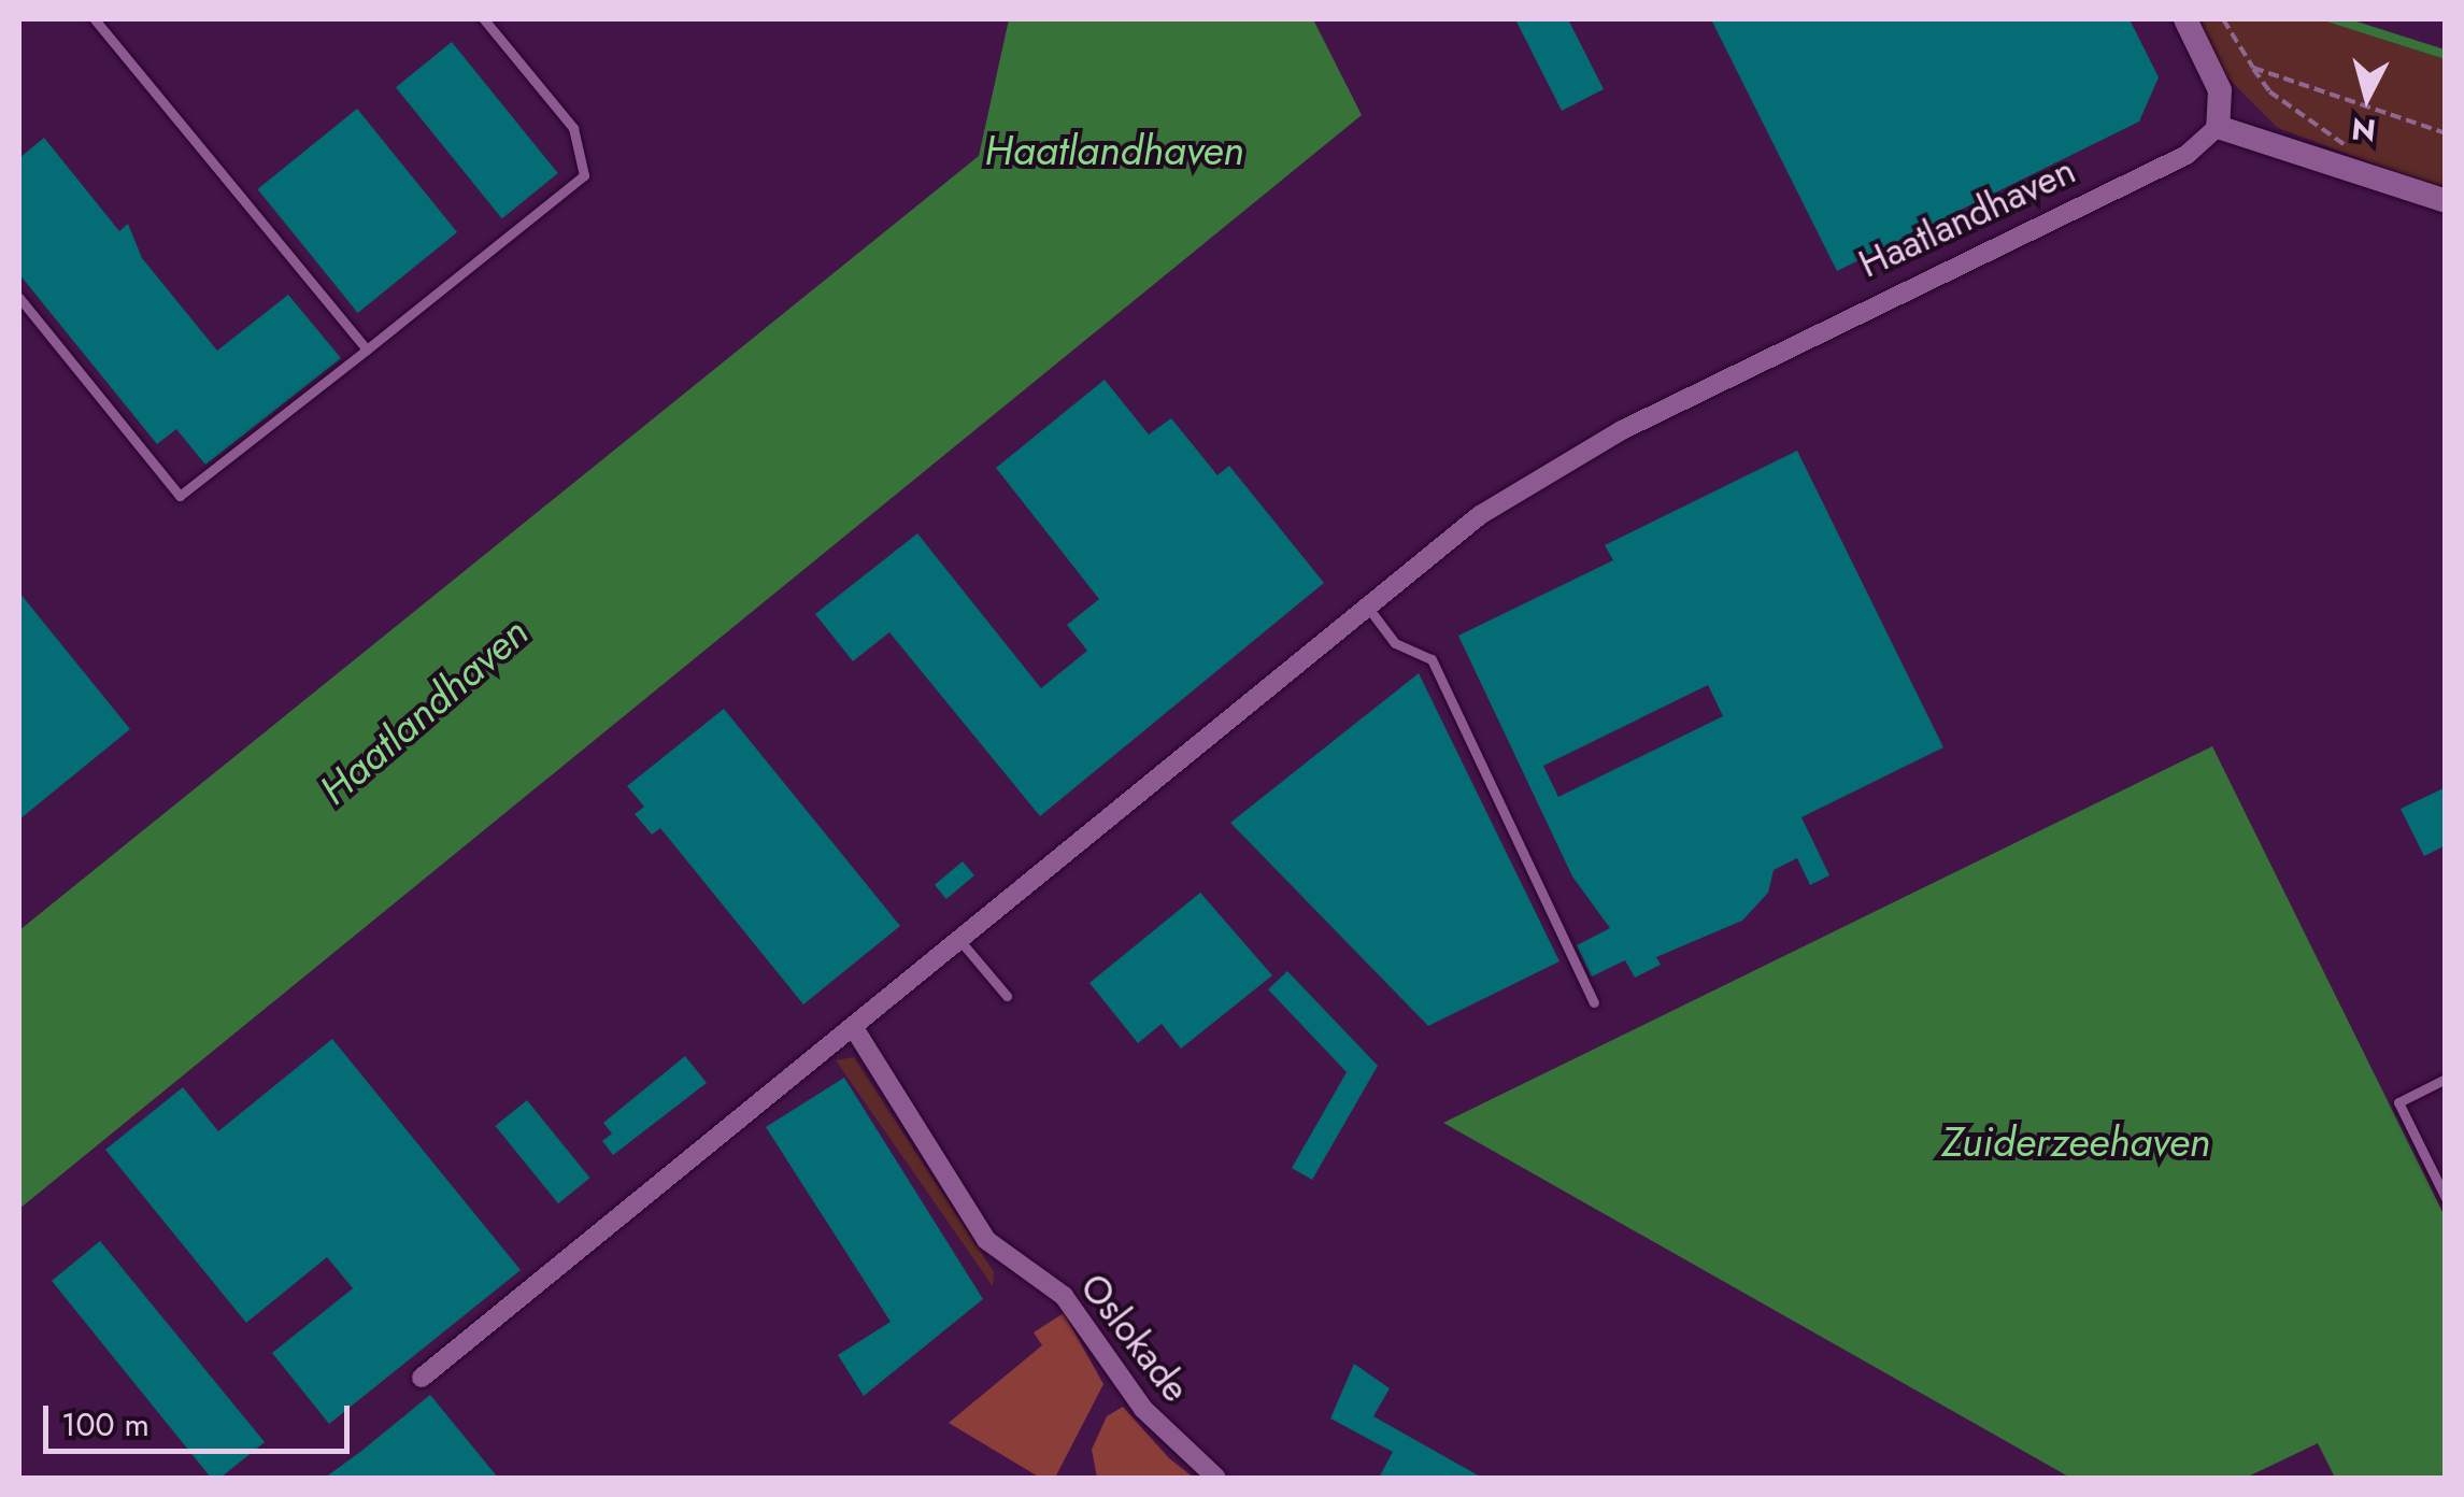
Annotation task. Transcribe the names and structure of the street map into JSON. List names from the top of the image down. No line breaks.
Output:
{"streets":{"street":["Haatlandhaven","Oslokade"]},"crossings":[["Haatlandhaven","Oslokade"]],"water":["Haatlandhaven","Zuiderzeehaven"],"scale_bar":"100 m","north":"bottom"}
